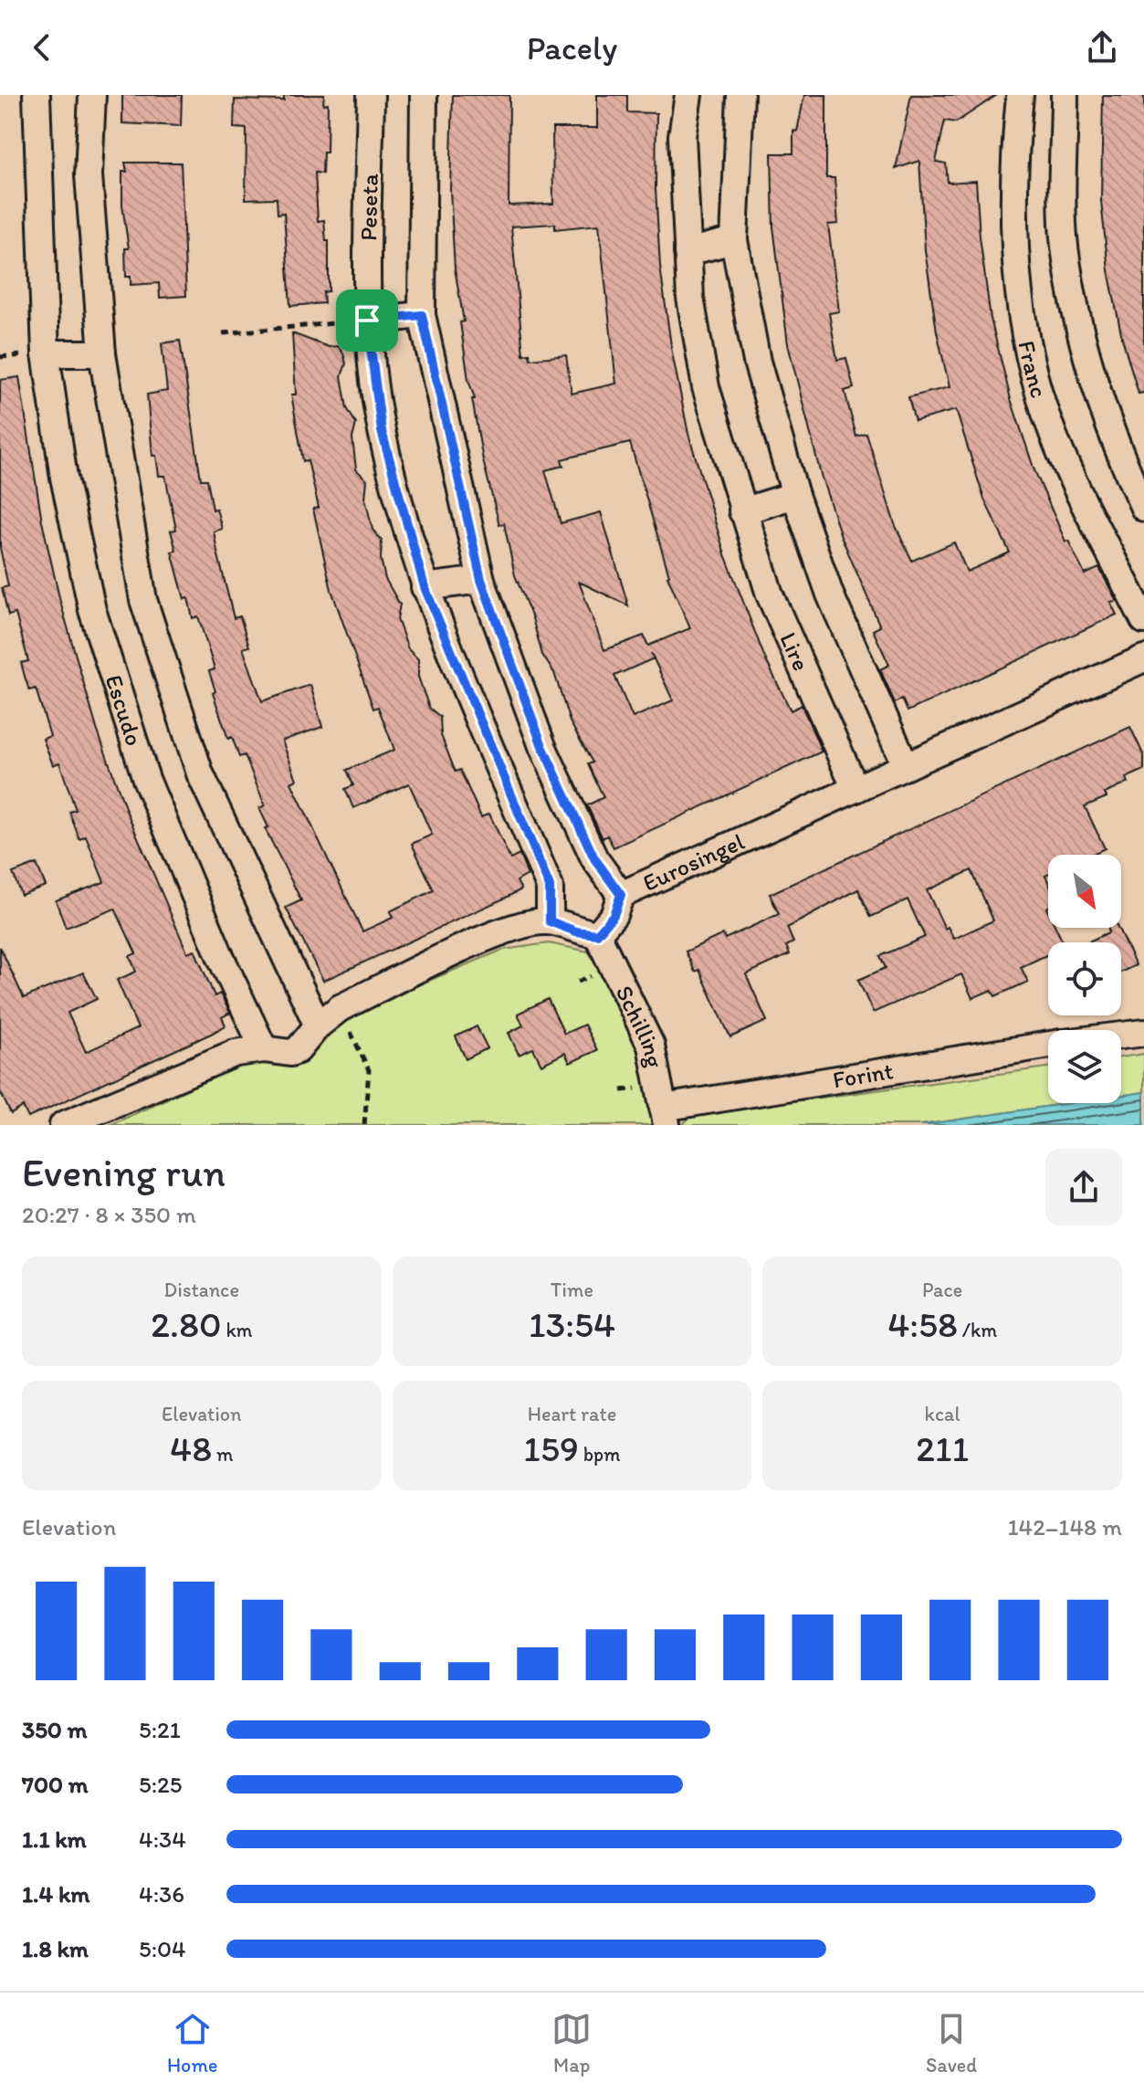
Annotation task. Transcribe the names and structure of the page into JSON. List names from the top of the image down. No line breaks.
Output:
{"streets":{"street":["Peseta","Franc","Lire","Escudo","Eurosingel","Schilling","Forint"]},"crossings":[["Lire","Eurosingel"],["Eurosingel","Schilling"],["Schilling","Forint"]],"north":"bottom right","page":{"header":"Pacely","heading":["Evening run","20:27 · 8 × 350 m"],"stats":[["Distance","2.80 km"],["Time","13:54"],["Pace","4:58 /km"],["Elevation","48 m"],["Heart rate","159 bpm"],["kcal","211"]],"chart":["Elevation","142–148 m"],"list":[{"name":"350 m","note":"5:21"},{"name":"700 m","note":"5:25"},{"name":"1.1 km","note":"4:34"},{"name":"1.4 km","note":"4:36"},{"name":"1.8 km","note":"5:04"}],"tabs":["Home","Map","Saved"]}}
